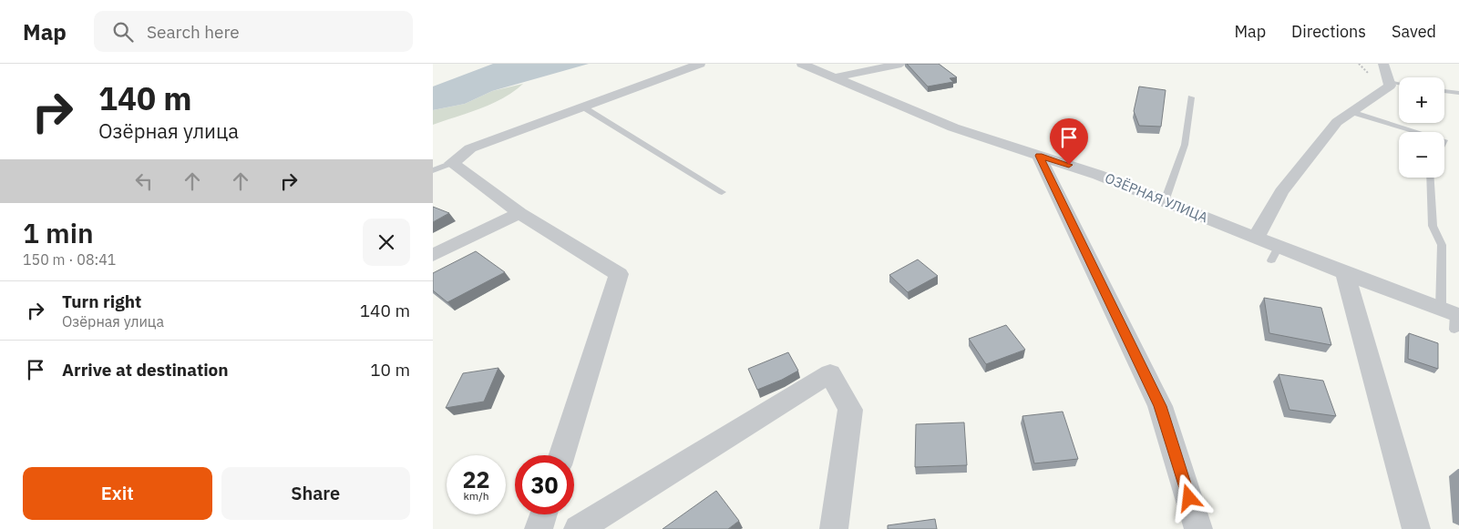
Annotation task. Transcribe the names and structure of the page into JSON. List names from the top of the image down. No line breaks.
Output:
{"streets":{"street":["ОЗЁРНАЯ УЛИЦА"]},"page":{"header":"Map","search":"Search here","nav":["Map","Directions","Saved"],"turn":["140 m","Озёрная улица"],"map_buttons":["+","−"],"heading":["1 min","150 m · 08:41"],"list":[{"name":"Turn right","note":"Озёрная улица","value":"140 m"},{"name":"Arrive at destination","value":"10 m"}],"speed":"22 km/h","limit":"30","buttons":["Exit","Share"]}}
